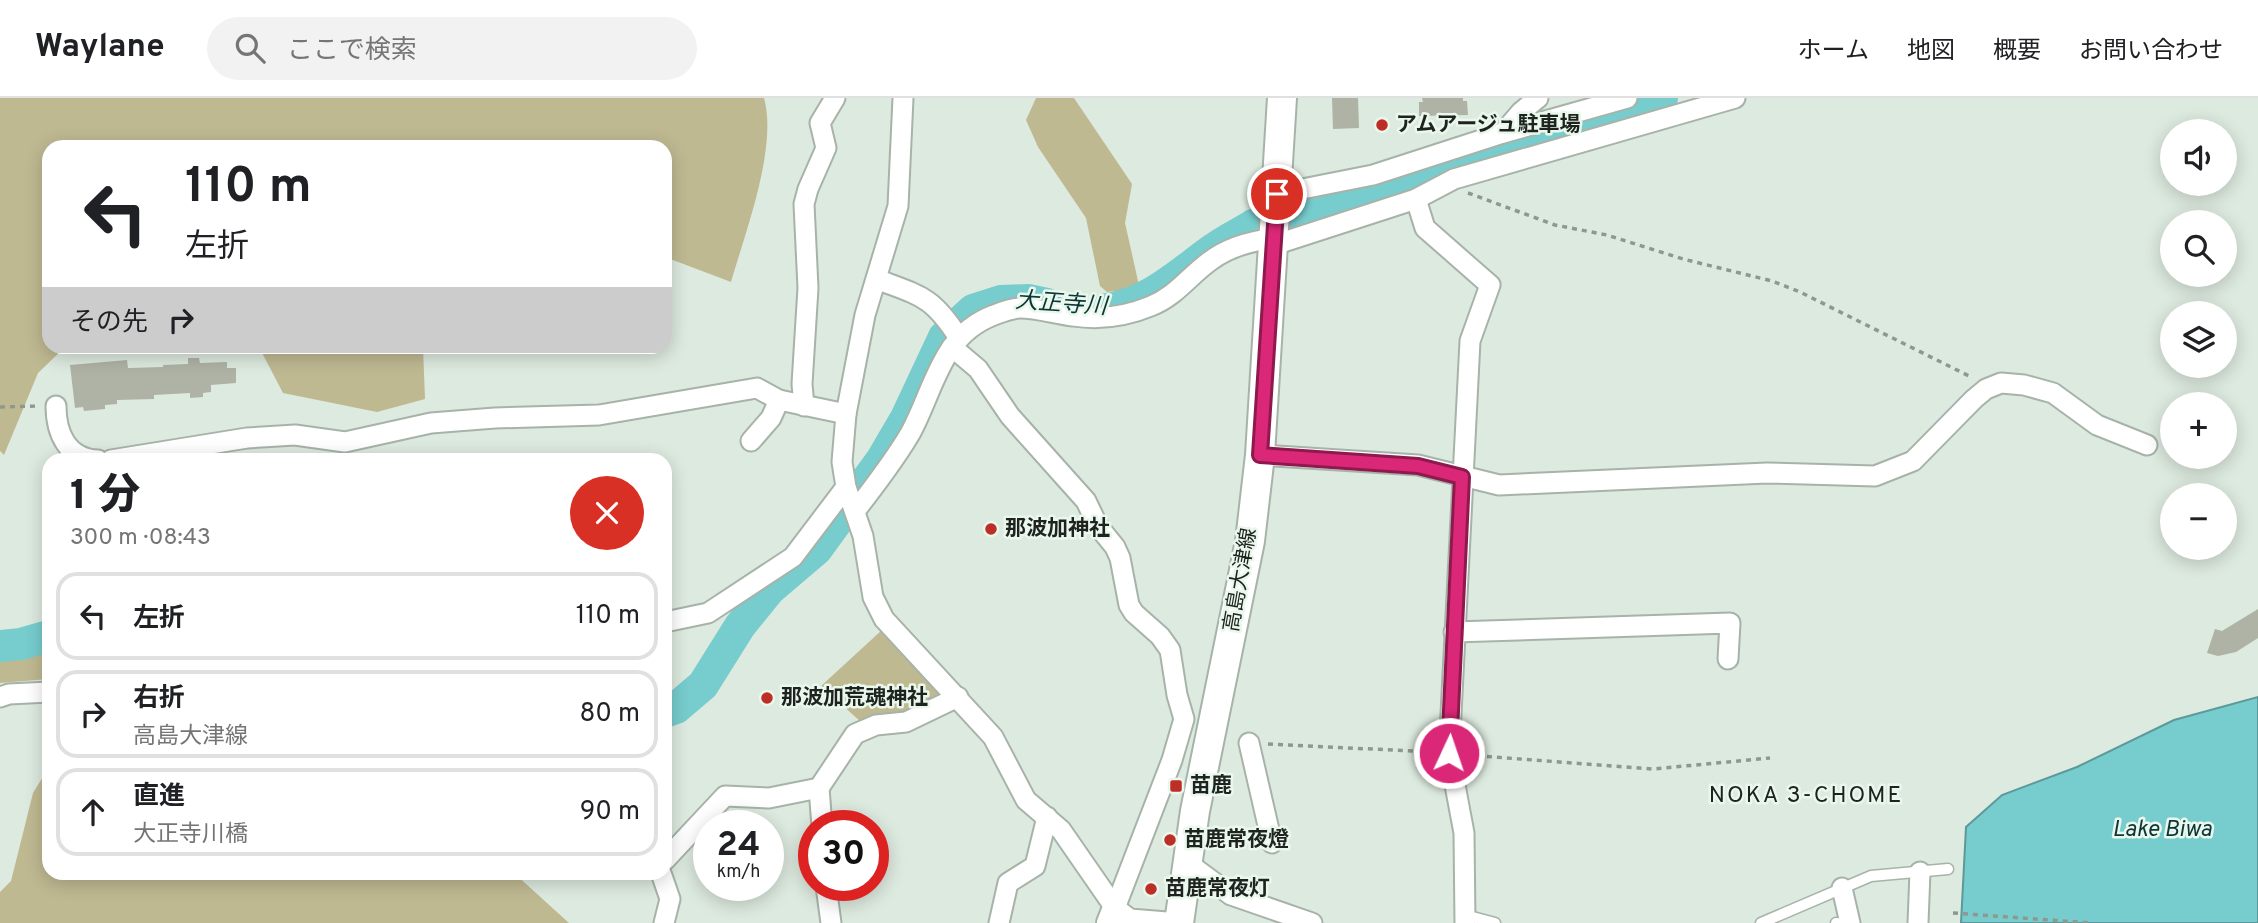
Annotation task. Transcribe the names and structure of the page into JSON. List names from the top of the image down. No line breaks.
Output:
{"streets":{"main road":["高島大津線"]},"districts":["NOKA 3-CHOME"],"water":["大正寺川","Lake Biwa"],"places":{"other":["アムアージュ駐車場","那波加神社","那波加荒魂神社","苗鹿常夜燈","苗鹿常夜灯"],"transit":["苗鹿"]},"page":{"header":"Waylane","search":"ここで検索","nav":["ホーム","地図","概要","お問い合わせ"],"map_buttons":["+","−"],"turn":["110 m","左折"],"then":"その先","heading":["1 分","300 m · 08:43"],"list":[{"name":"左折","value":"110 m"},{"name":"右折","note":"高島大津線","value":"80 m"},{"name":"直進","note":"大正寺川橋","value":"90 m"}],"speed":"24 km/h","limit":"30"}}
